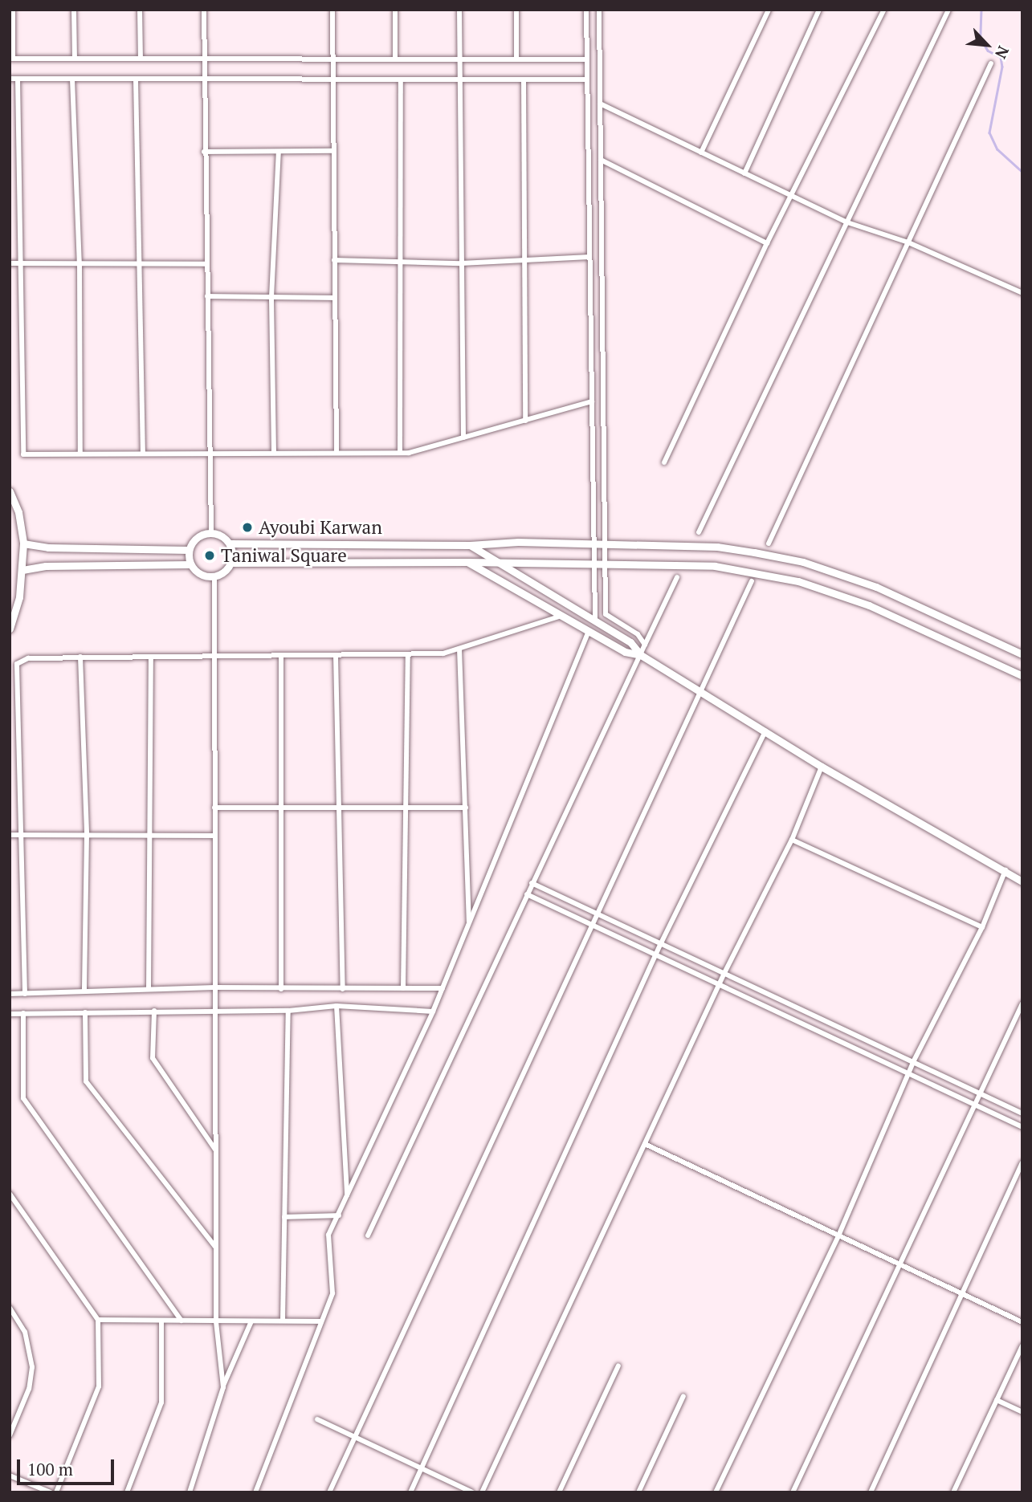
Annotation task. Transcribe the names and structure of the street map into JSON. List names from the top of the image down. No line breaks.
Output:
{"places":["Ayoubi Karwan","Taniwal Square"],"scale_bar":"100 m","north":"bottom right"}
